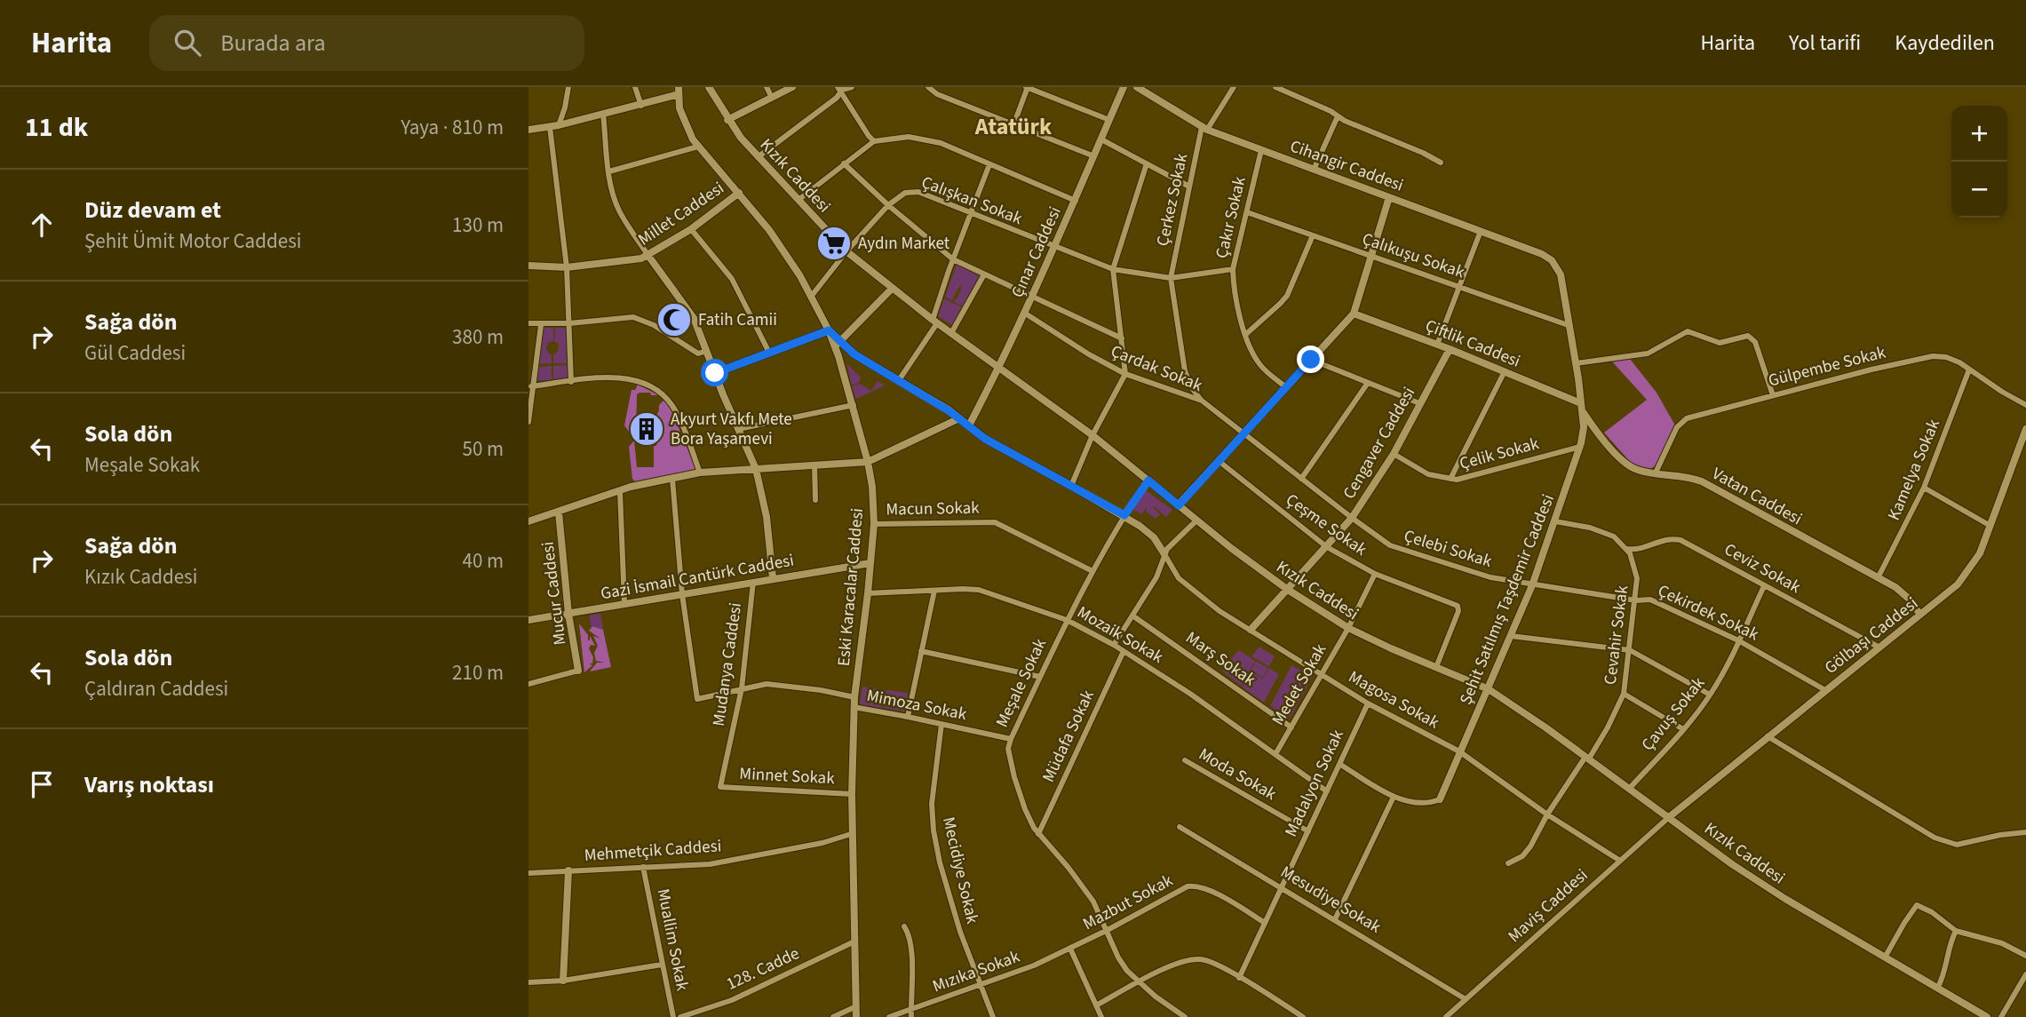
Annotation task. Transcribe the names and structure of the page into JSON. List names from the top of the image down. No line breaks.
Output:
{"streets":{"street":["Cihangir Caddesi","Kızık Caddesi","Çerkez Sokak","Çalışkan Sokak","Millet Caddesi","Çakır Sokak","Çınar Caddesi","Çalıkuşu Sokak","Çiftlik Caddesi","Gülpembe Sokak","Çardak Sokak","Cengaver Caddesi","Çelik Sokak","Kamelya Sokak","Vatan Caddesi","Macun Sokak","Çeşme Sokak","Çelebi Sokak","Ceviz Sokak","Gazi İsmail Cantürk Caddesi","Eski Karacalar Caddesi","Mucur Caddesi","Şehit Satılmış Taşdemir Caddesi","Çekirdek Sokak","Mozaik Sokak","Cevahir Sokak","Gölbaşı Caddesi","Marş Sokak","Mudanya Caddesi","Meşale Sokak","Medet Sokak","Magosa Sokak","Mimoza Sokak","Çavuş Sokak","Müdafa Sokak","Moda Sokak","Minnet Sokak","Madalyon Sokak","Mehmetçik Caddesi","Mecidiye Sokak","Mesudiye Sokak","Mazbut Sokak","Maviş Caddesi","Muallim Sokak","128. Cadde","Mızıka Sokak"]},"crossings":[["Cihangir Caddesi","Çerkez Sokak"],["Cihangir Caddesi","Çakır Sokak"],["Cihangir Caddesi","Şehit Satılmış Taşdemir Caddesi"],["Kızık Caddesi","Çalışkan Sokak"],["Kızık Caddesi","Çınar Caddesi"],["Kızık Caddesi","Cengaver Caddesi"],["Kızık Caddesi","Çeşme Sokak"],["Kızık Caddesi","Şehit Satılmış Taşdemir Caddesi"],["Kızık Caddesi","Cevahir Sokak"],["Kızık Caddesi","Gölbaşı Caddesi"],["Kızık Caddesi","Meşale Sokak"],["Kızık Caddesi","Medet Sokak"],["Kızık Caddesi","Çavuş Sokak"],["Kızık Caddesi","Maviş Caddesi"],["Çerkez Sokak","Çalışkan Sokak"],["Çalışkan Sokak","Çakır Sokak"],["Çalışkan Sokak","Çınar Caddesi"],["Çalışkan Sokak","Eski Karacalar Caddesi"],["Millet Caddesi","Eski Karacalar Caddesi"],["Çakır Sokak","Çalıkuşu Sokak"],["Çınar Caddesi","Çardak Sokak"],["Çalıkuşu Sokak","Şehit Satılmış Taşdemir Caddesi"],["Çiftlik Caddesi","Cengaver Caddesi"],["Çiftlik Caddesi","Vatan Caddesi"],["Çiftlik Caddesi","Şehit Satılmış Taşdemir Caddesi"],["Gülpembe Sokak","Kamelya Sokak"],["Gülpembe Sokak","Vatan Caddesi"],["Çardak Sokak","Çelebi Sokak"],["Cengaver Caddesi","Çelik Sokak"],["Cengaver Caddesi","Çeşme Sokak"],["Cengaver Caddesi","Çelebi Sokak"],["Cengaver Caddesi","Magosa Sokak"],["Çelik Sokak","Şehit Satılmış Taşdemir Caddesi"],["Kamelya Sokak","Vatan Caddesi"],["Vatan Caddesi","Şehit Satılmış Taşdemir Caddesi"],["Vatan Caddesi","Gölbaşı Caddesi"],["Macun Sokak","Eski Karacalar Caddesi"],["Macun Sokak","Meşale Sokak"],["Çeşme Sokak","Medet Sokak"],["Çelebi Sokak","Şehit Satılmış Taşdemir Caddesi"],["Çelebi Sokak","Çekirdek Sokak"],["Ceviz Sokak","Cevahir Sokak"],["Ceviz Sokak","Gölbaşı Caddesi"],["Ceviz Sokak","Çavuş Sokak"],["Gazi İsmail Cantürk Caddesi","Eski Karacalar Caddesi"],["Gazi İsmail Cantürk Caddesi","Mucur Caddesi"],["Gazi İsmail Cantürk Caddesi","Mudanya Caddesi"],["Eski Karacalar Caddesi","Mozaik Sokak"],["Eski Karacalar Caddesi","Mimoza Sokak"],["Eski Karacalar Caddesi","Minnet Sokak"],["Eski Karacalar Caddesi","Mehmetçik Caddesi"],["Eski Karacalar Caddesi","128. Cadde"],["Şehit Satılmış Taşdemir Caddesi","Çekirdek Sokak"],["Şehit Satılmış Taşdemir Caddesi","Magosa Sokak"],["Çekirdek Sokak","Cevahir Sokak"],["Çekirdek Sokak","Gölbaşı Caddesi"],["Çekirdek Sokak","Çavuş Sokak"],["Mozaik Sokak","Meşale Sokak"],["Mozaik Sokak","Medet Sokak"],["Mozaik Sokak","Müdafa Sokak"],["Mozaik Sokak","Madalyon Sokak"],["Cevahir Sokak","Magosa Sokak"],["Gölbaşı Caddesi","Maviş Caddesi"],["Marş Sokak","Medet Sokak"],["Mudanya Caddesi","Minnet Sokak"],["Meşale Sokak","Mimoza Sokak"],["Meşale Sokak","Müdafa Sokak"],["Meşale Sokak","Mazbut Sokak"],["Medet Sokak","Magosa Sokak"],["Magosa Sokak","Madalyon Sokak"],["Magosa Sokak","Maviş Caddesi"],["Mimoza Sokak","Mecidiye Sokak"],["Moda Sokak","Madalyon Sokak"],["Madalyon Sokak","Mesudiye Sokak"],["Madalyon Sokak","Mazbut Sokak"],["Mehmetçik Caddesi","Muallim Sokak"],["Mecidiye Sokak","Mızıka Sokak"],["Mesudiye Sokak","Maviş Caddesi"],["Mazbut Sokak","Mızıka Sokak"]],"districts":["Atatürk"],"places":{"supermarket":["Aydın Market"],"mosque":["Fatih Camii"],"building":["Akyurt Vakfı Mete Bora Yaşamevi"]},"page":{"header":"Harita","search":"Burada ara","nav":["Harita","Yol tarifi","Kaydedilen"],"heading":["11 dk","Yaya · 810 m"],"map_buttons":["+","−"],"list":[["Düz devam et","Şehit Ümit Motor Caddesi","130 m"],["Sağa dön","Gül Caddesi","380 m"],["Sola dön","Meşale Sokak","50 m"],["Sağa dön","Kızık Caddesi","40 m"],["Sola dön","Çaldıran Caddesi","210 m"],"Varış noktası"]}}
